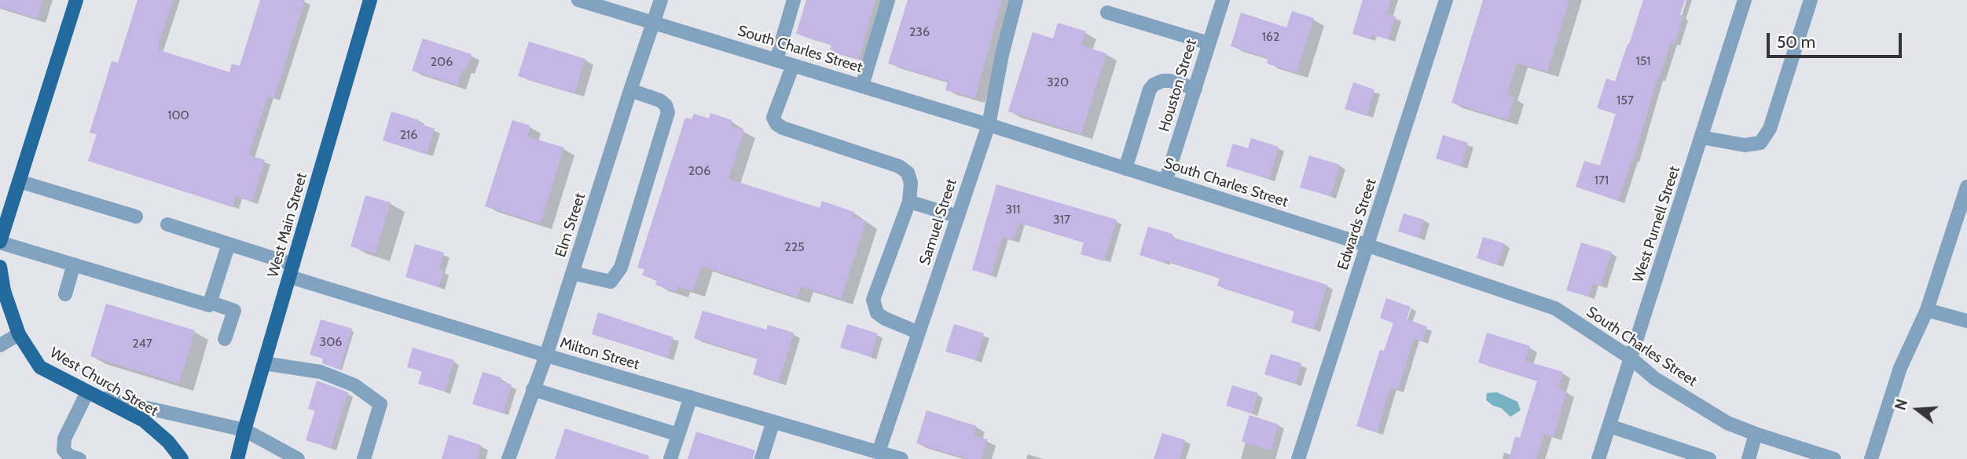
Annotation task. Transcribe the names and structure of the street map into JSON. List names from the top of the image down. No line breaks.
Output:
{"streets":{"main road":["West Main Street","West Church Street"],"street":["South Charles Street","Houston Street","Samuel Street","Edwards Street","West Purnell Street","Elm Street","Milton Street"]},"crossings":[["South Charles Street","Houston Street"],["South Charles Street","Samuel Street"],["South Charles Street","Edwards Street"],["South Charles Street","West Purnell Street"],["South Charles Street","Elm Street"],["Samuel Street","Milton Street"],["West Main Street","Milton Street"],["Elm Street","Milton Street"]],"house_numbers":["236","162","151","206","320","157","100","216","206","171","311","317","225","306","247"],"scale_bar":"50 m","north":"left"}
